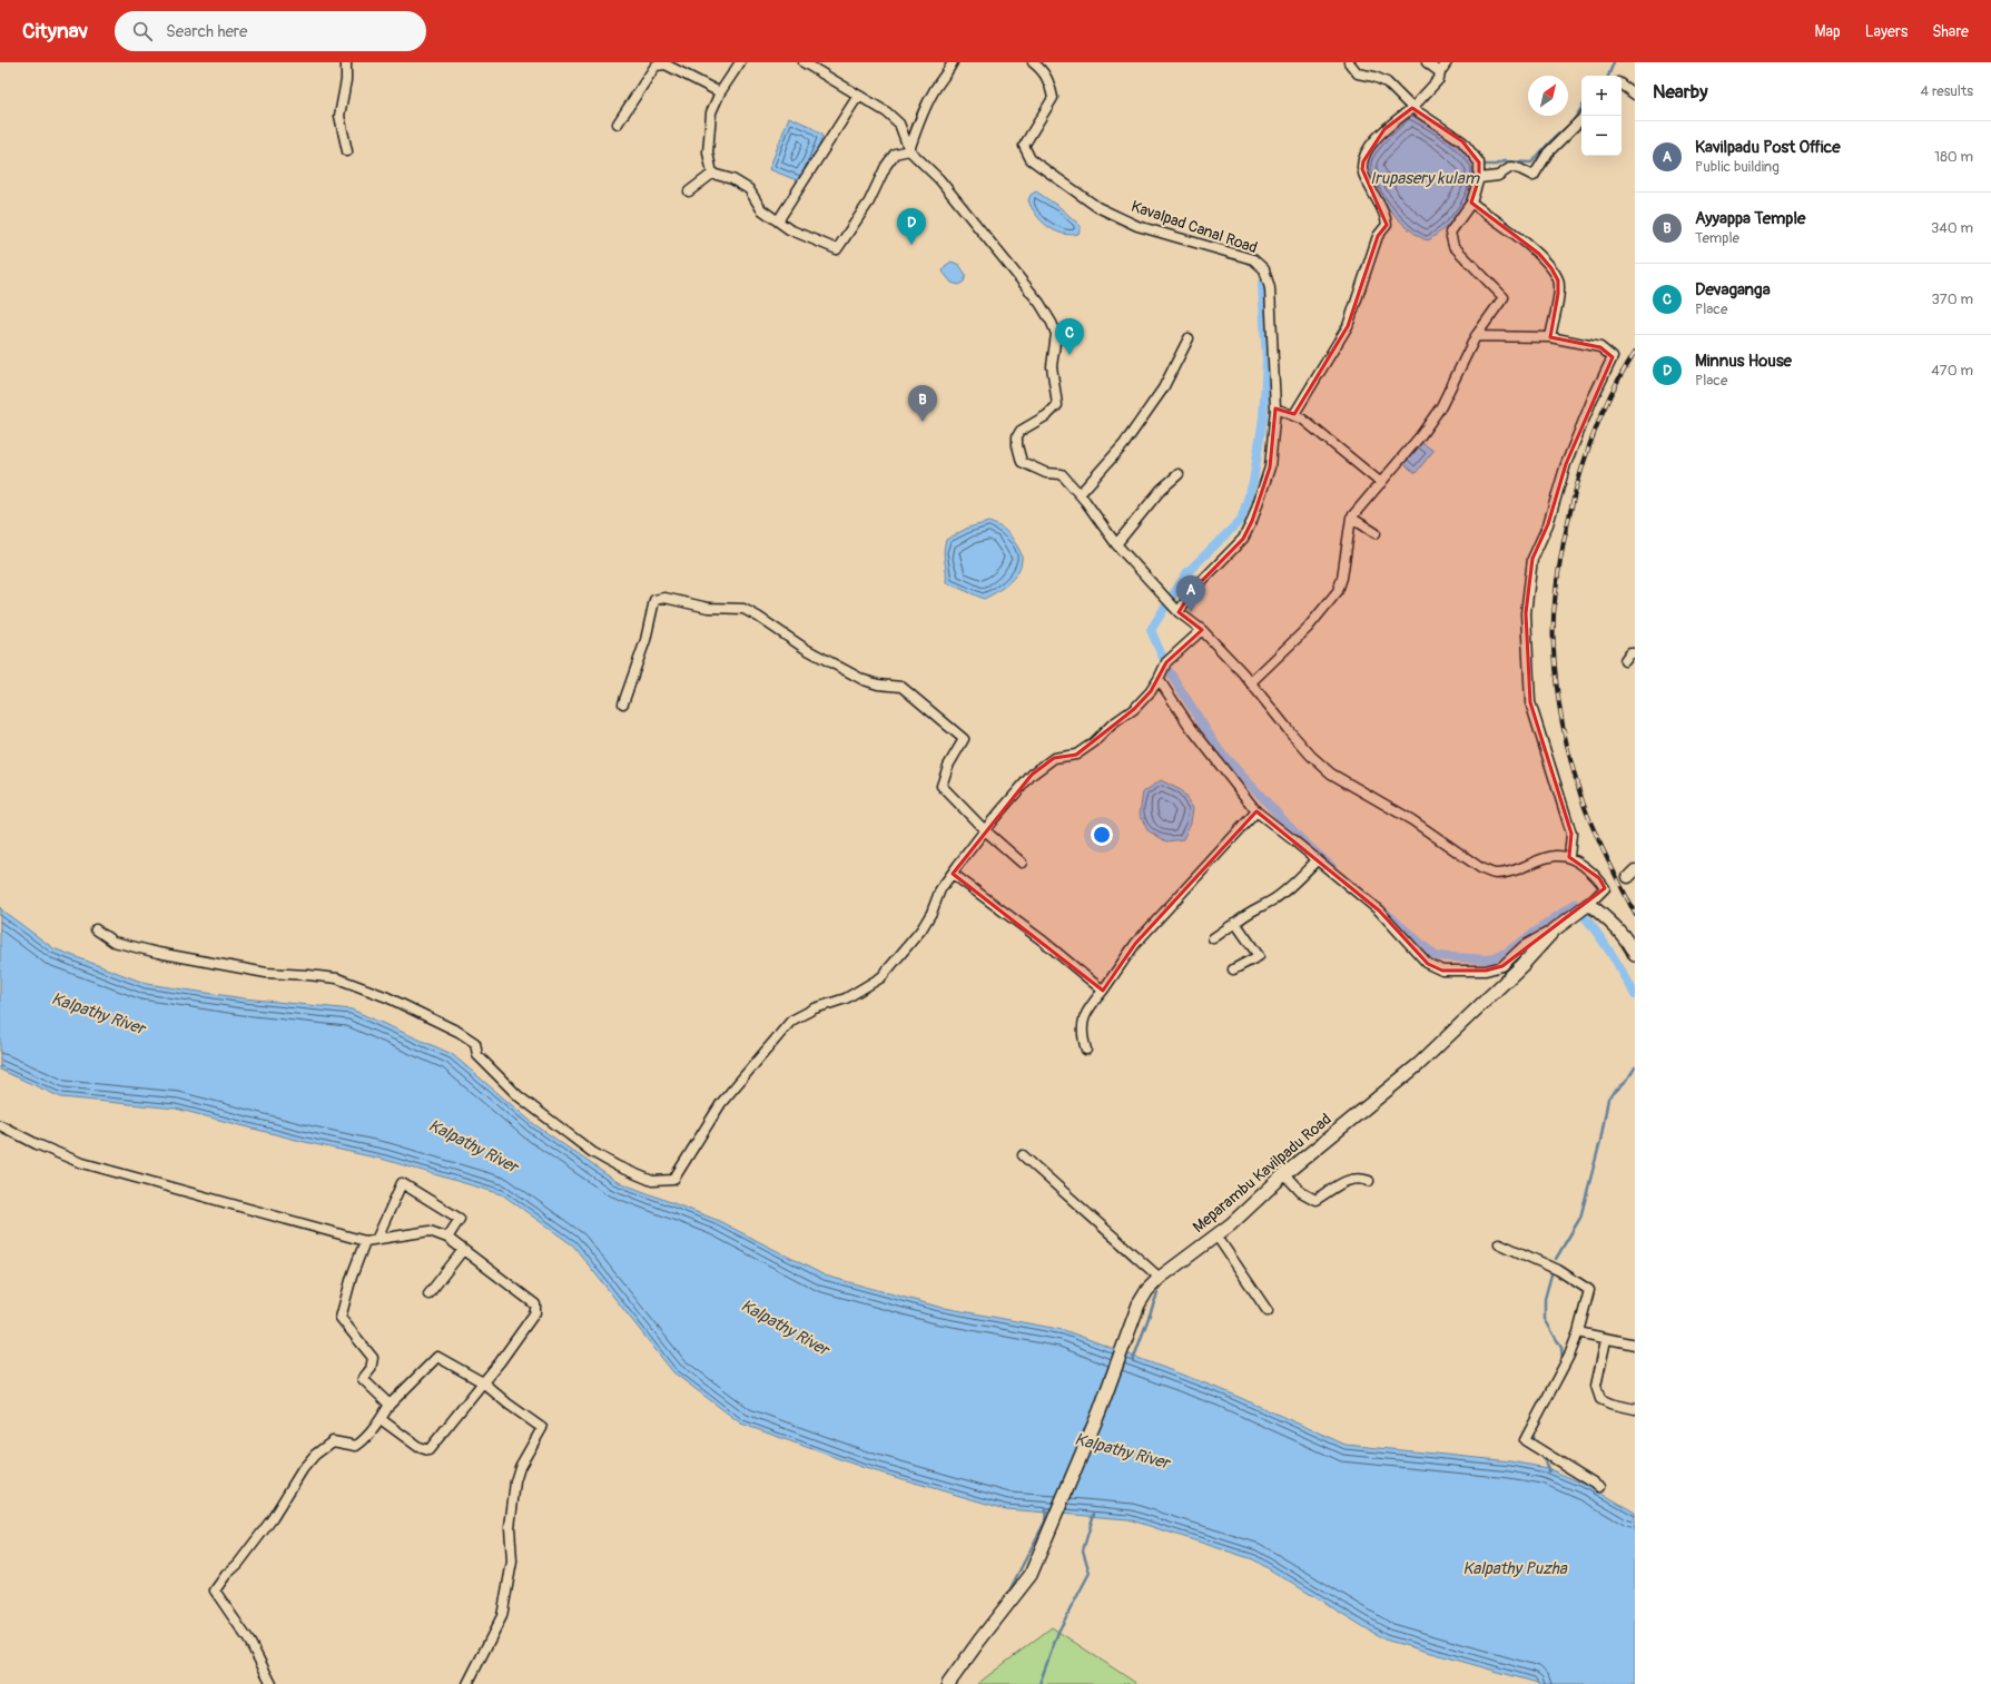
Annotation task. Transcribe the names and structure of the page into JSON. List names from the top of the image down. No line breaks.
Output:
{"streets":{"main road":["Meparambu Kavilpadu Road"],"street":["Kavalpad Canal Road"]},"water":["Irupasery kulam","Kalpathy River","Kalpathy Puzha"],"north":"top right","page":{"header":"Citynav","search":"Search here","nav":["Map","Layers","Share"],"heading":["Nearby","4 results"],"map_buttons":["+","−"],"list":[{"mark":"A","name":"Kavilpadu Post Office","note":"Public building","value":"180 m"},{"mark":"B","name":"Ayyappa Temple","note":"Temple","value":"340 m"},{"mark":"C","name":"Devaganga","note":"Place","value":"370 m"},{"mark":"D","name":"Minnus House","note":"Place","value":"470 m"}],"pins":["D","C","B","A"]}}
